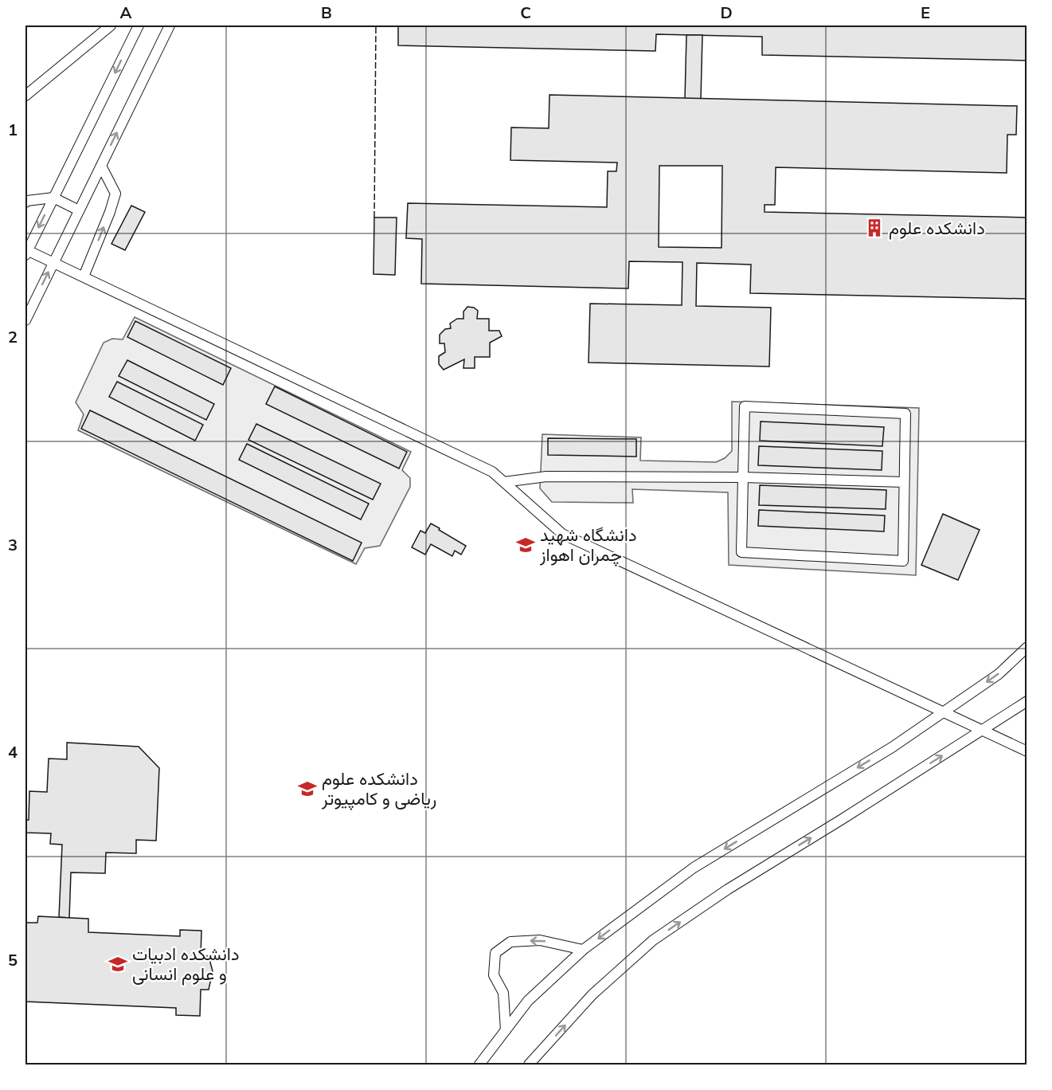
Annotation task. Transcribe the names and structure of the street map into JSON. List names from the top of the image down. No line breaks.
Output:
{"places":{"building":["دانشکده علوم"],"school or university":["دانشگاه شهید چمران اهواز","دانشکده علوم ریاضی و کامپیوتر","دانشکده ادبیات و علوم انسانی"]},"grid":{"columns":["A","B","C","D","E"],"rows":["1","2","3","4","5"]}}
